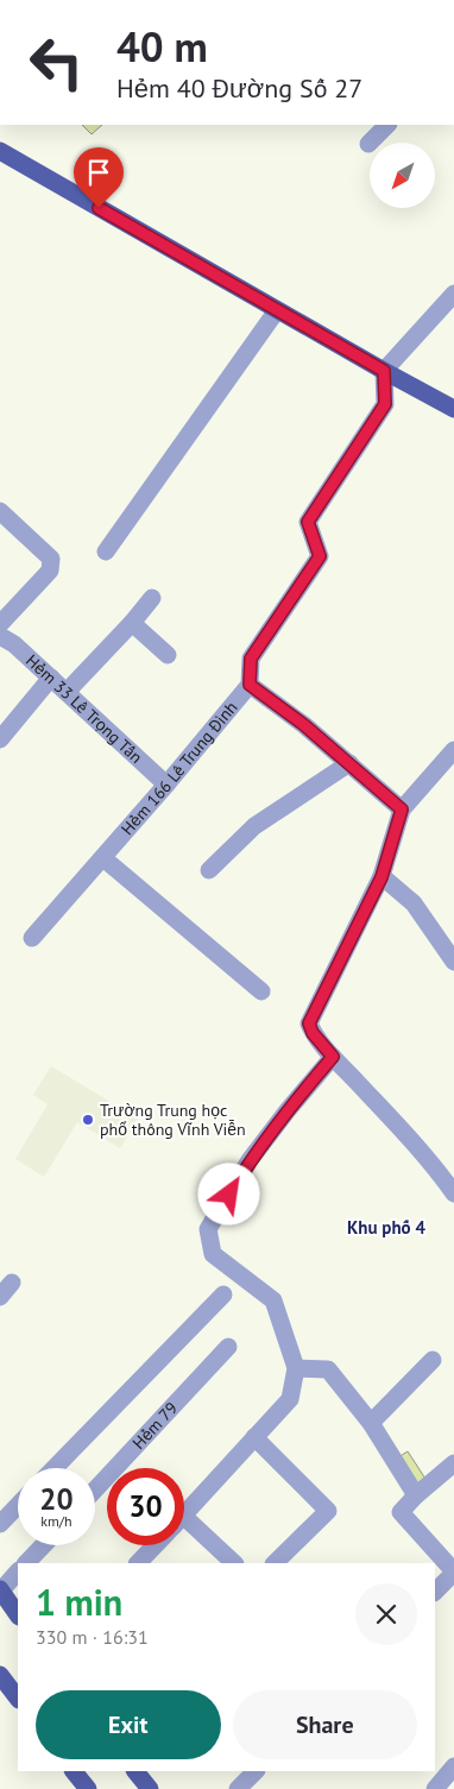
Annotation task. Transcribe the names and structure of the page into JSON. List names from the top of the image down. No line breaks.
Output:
{"streets":{"street":["Hẻm 33 Lê Trọng Tấn","Hẻm 166 Lê Trung Đình","Hẻm 79"]},"crossings":[["Hẻm 33 Lê Trọng Tấn","Hẻm 166 Lê Trung Đình"]],"districts":["Khu phố 4"],"places":["Trường Trung học phổ thông Vĩnh Viễn"],"north":"bottom left","page":{"turn":["40 m","Hẻm 40 Đường Số 27"],"speed":"20 km/h","limit":"30","heading":["1 min","330 m · 16:31"],"buttons":["Exit","Share"]}}
